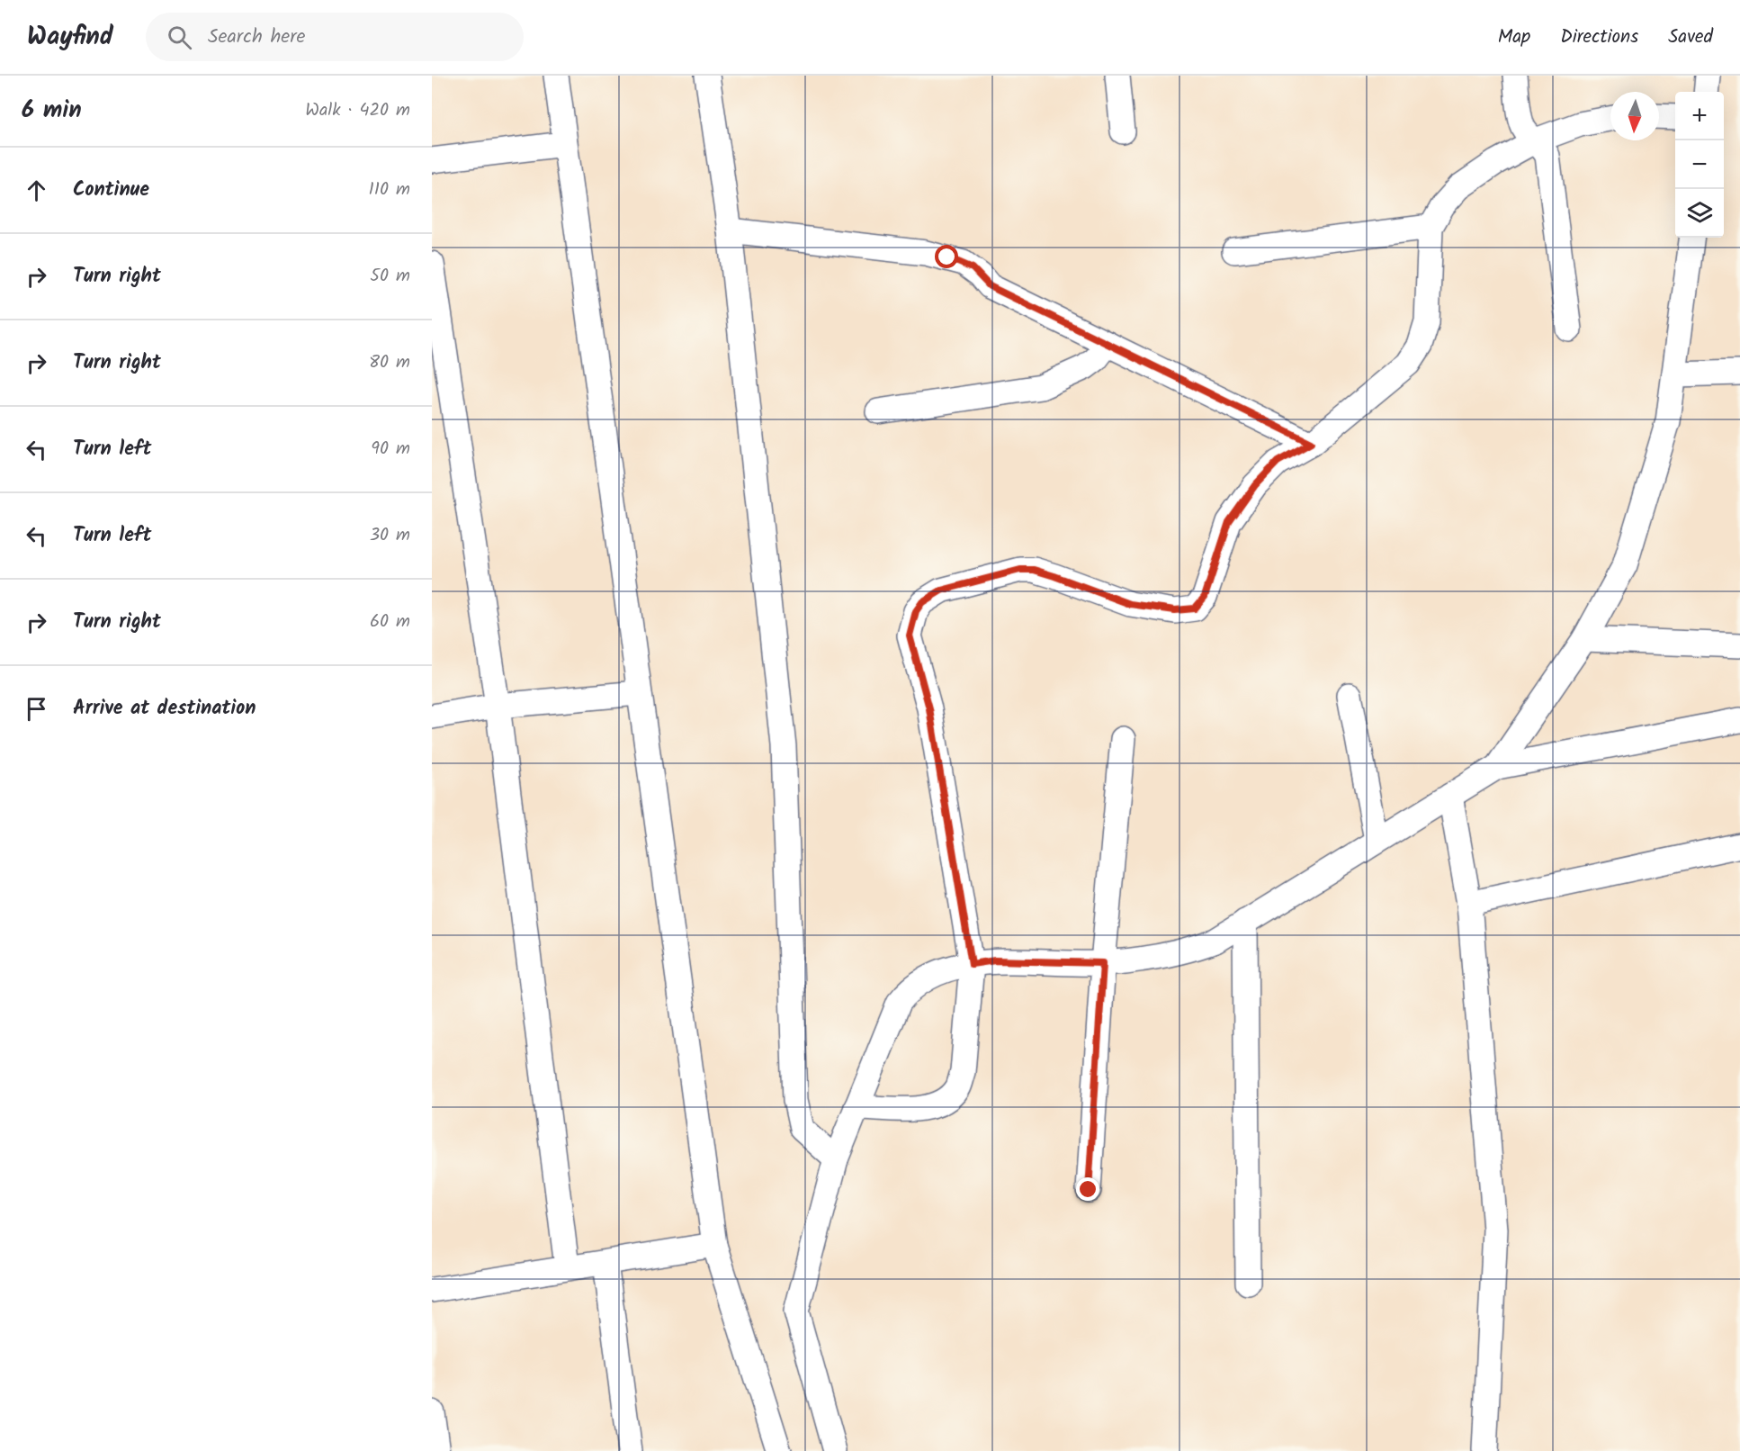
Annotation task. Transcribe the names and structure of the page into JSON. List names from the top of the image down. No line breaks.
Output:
{"north":"bottom","page":{"header":"Wayfind","search":"Search here","nav":["Map","Directions","Saved"],"heading":["6 min","Walk · 420 m"],"map_buttons":["+","−"],"list":[["Continue","110 m"],["Turn right","50 m"],["Turn right","80 m"],["Turn left","90 m"],["Turn left","30 m"],["Turn right","60 m"],"Arrive at destination"]}}
